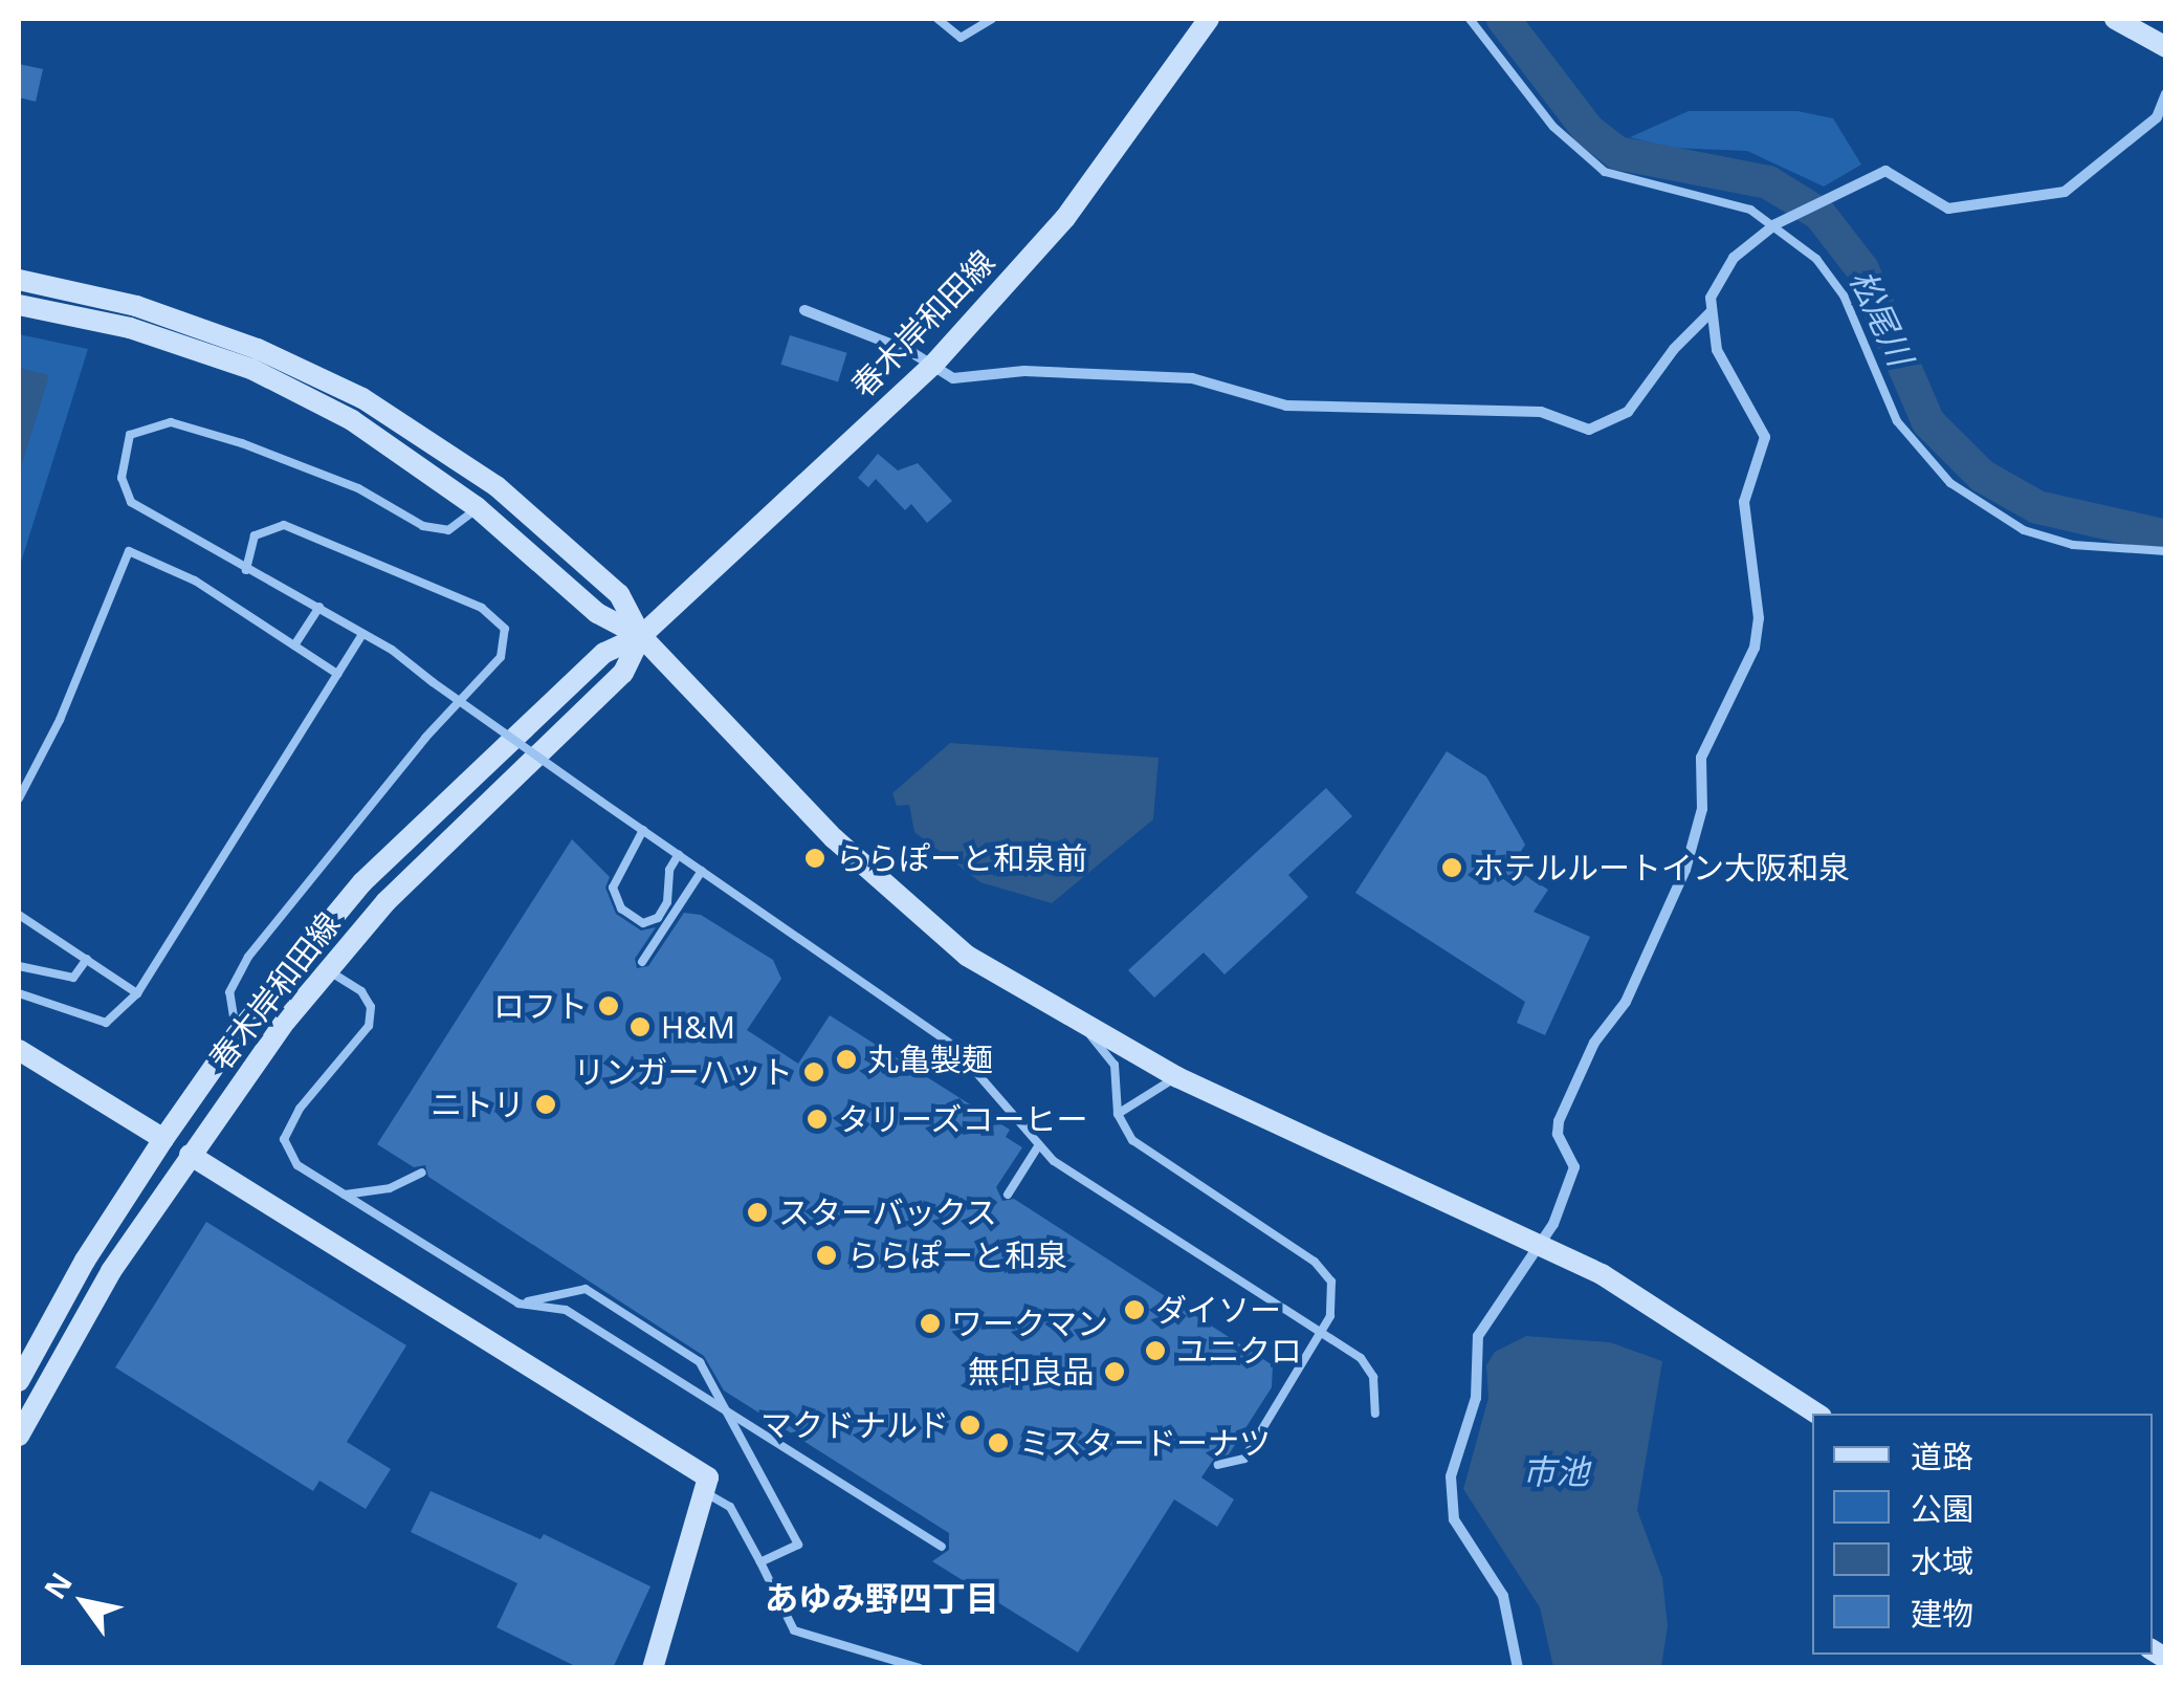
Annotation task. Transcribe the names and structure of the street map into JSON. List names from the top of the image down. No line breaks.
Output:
{"streets":{"street":["春木岸和田線"]},"districts":["あゆみ野四丁目"],"water":["松尾川","市池"],"places":["ららぽーと和泉前","ホテルルートイン大阪和泉","ロフト","H&M","丸亀製麺","リンガーハット","ニトリ","タリーズコーヒー","スターバックス","ららぽーと和泉","ダイソー","ワークマン","ユニクロ","無印良品","マクドナルド","ミスタードーナツ"],"legend":["道路","公園","水域","建物"],"north":"top left"}
